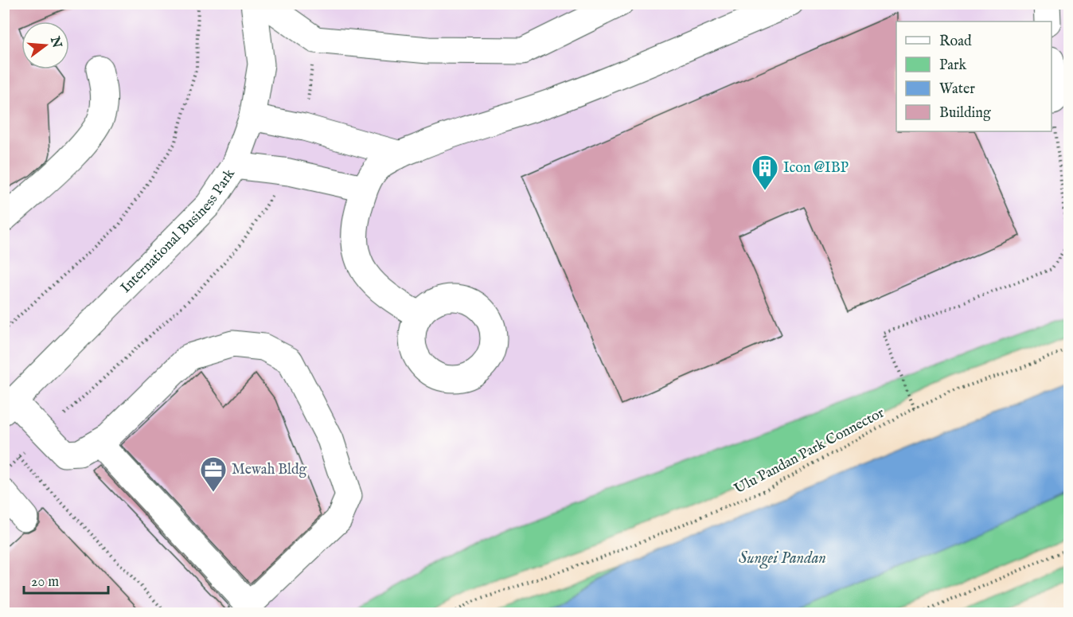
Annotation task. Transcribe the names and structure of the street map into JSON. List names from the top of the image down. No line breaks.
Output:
{"streets":{"lane":["International Business Park"],"path":["Ulu Pandan Park Connector"]},"water":["Sungei Pandan"],"places":{"building":["Icon @IBP"],"office":["Mewah Bldg"]},"legend":["Road","Park","Water","Building"],"scale_bar":"20 m","north":"right"}
